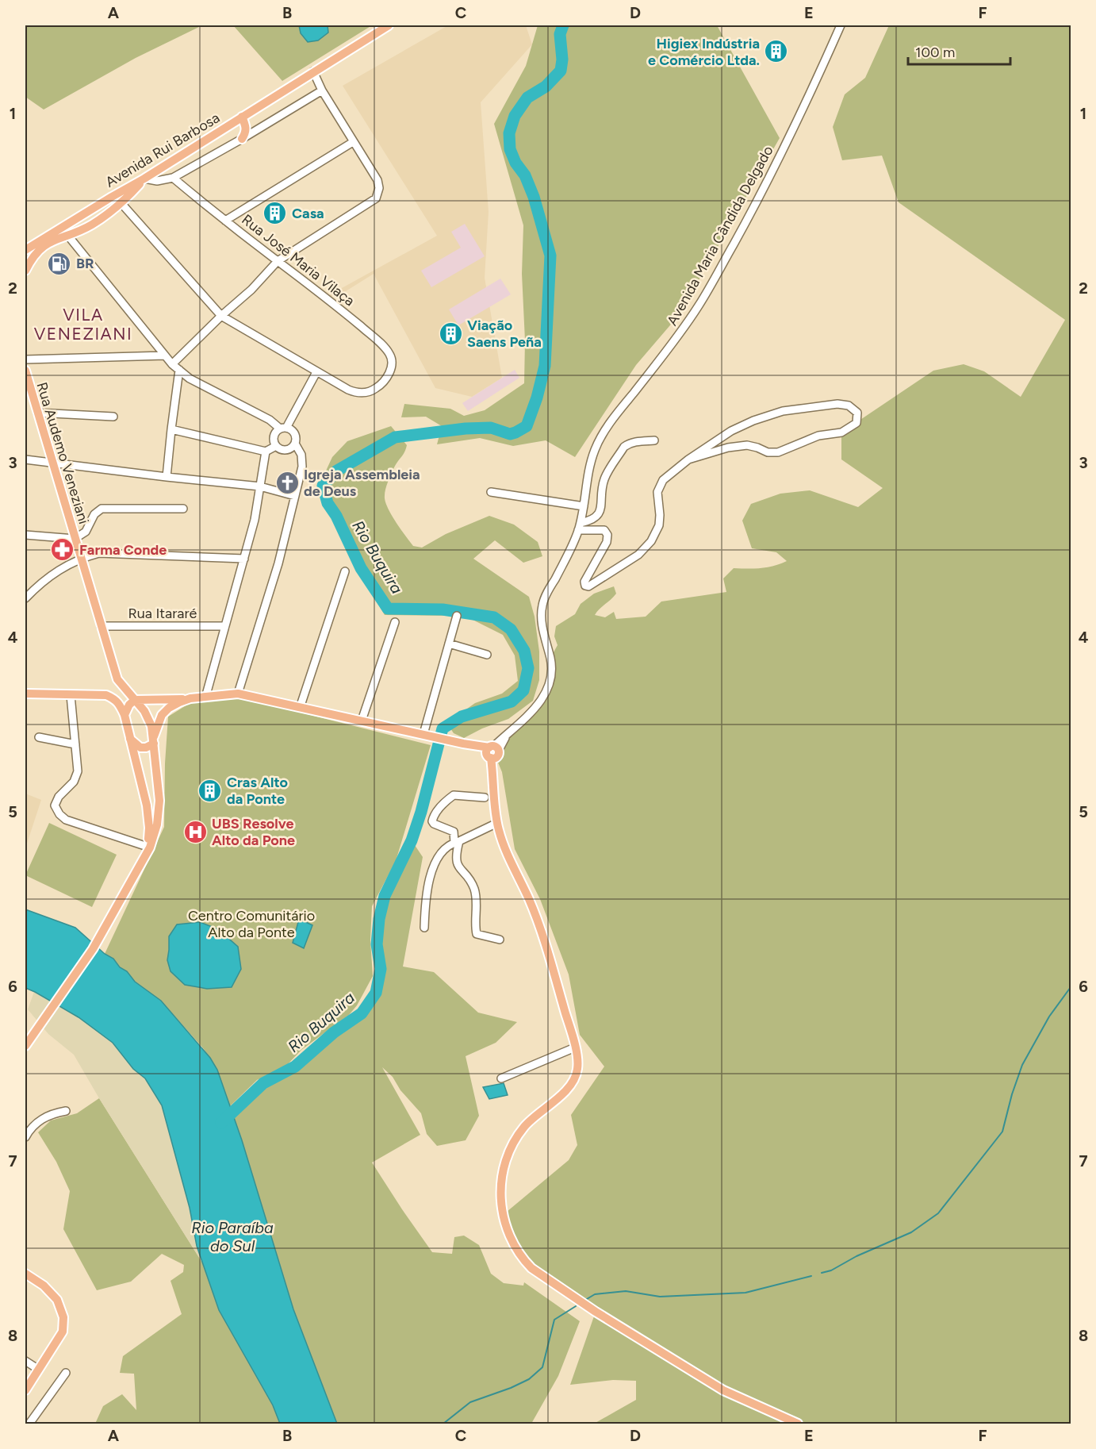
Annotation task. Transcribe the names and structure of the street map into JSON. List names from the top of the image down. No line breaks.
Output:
{"streets":{"main road":["Avenida Rui Barbosa","Rua Audemo Veneziani"],"street":["Avenida Maria Cândida Delgado","Rua José Maria Vilaça","Rua Itararé"]},"crossings":[["Rua Audemo Veneziani","Rua Itararé"]],"districts":["VILA VENEZIANI"],"water":["Rio Buquira","Rio Paraíba do Sul"],"parks":["Centro Comunitário Alto da Ponte"],"places":{"building":["Higiex Indústria e Comércio Ltda.","Casa","Viação Saens Peña","Cras Alto da Ponte"],"fuel station":["BR"],"church":["Igreja Assembleia de Deus"],"pharmacy":["Farma Conde"],"hospital":["UBS Resolve Alto da Pone"]},"scale_bar":"100 m","grid":{"columns":["A","B","C","D","E","F"],"rows":["1","2","3","4","5","6","7","8"]}}
